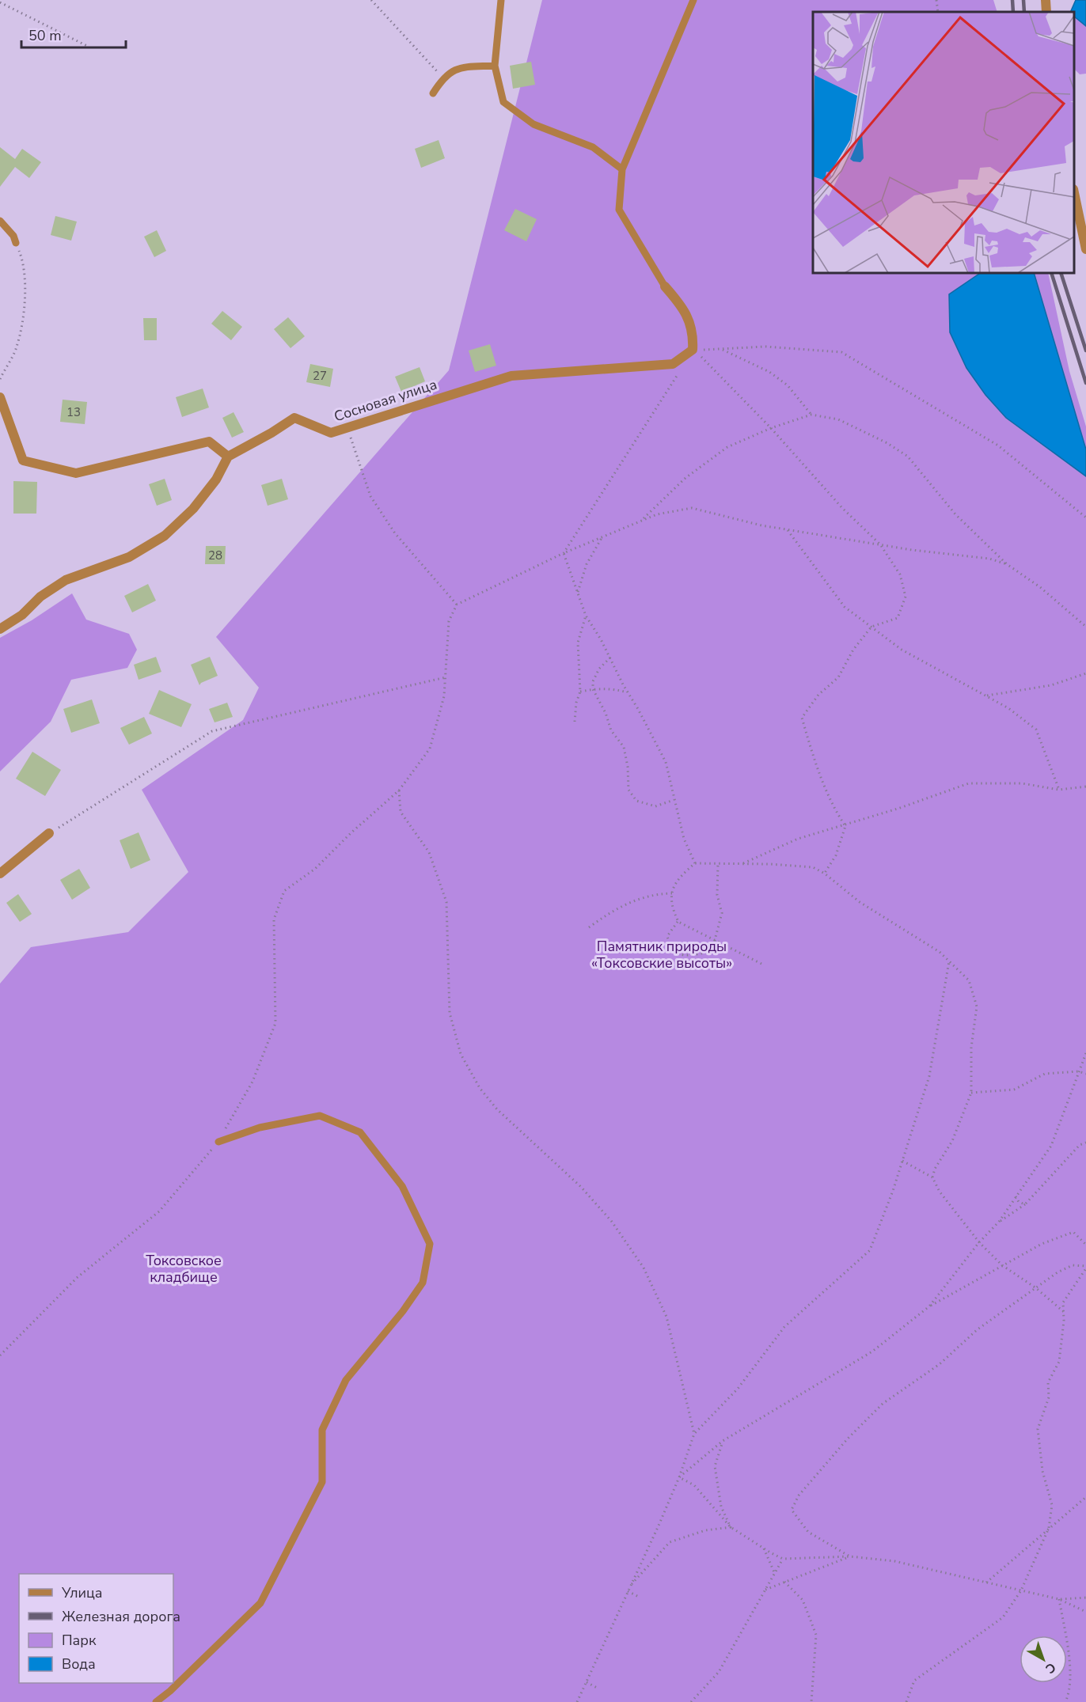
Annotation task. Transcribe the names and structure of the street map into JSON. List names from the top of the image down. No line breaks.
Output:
{"streets":{"street":["Сосновая улица"]},"parks":["Памятник природы «Токсовские высоты»","Токсовское кладбище"],"house_numbers":["27","13","28"],"legend":["Улица","Железная дорога","Парк","Вода"],"scale_bar":"50 m","north":"bottom right"}
